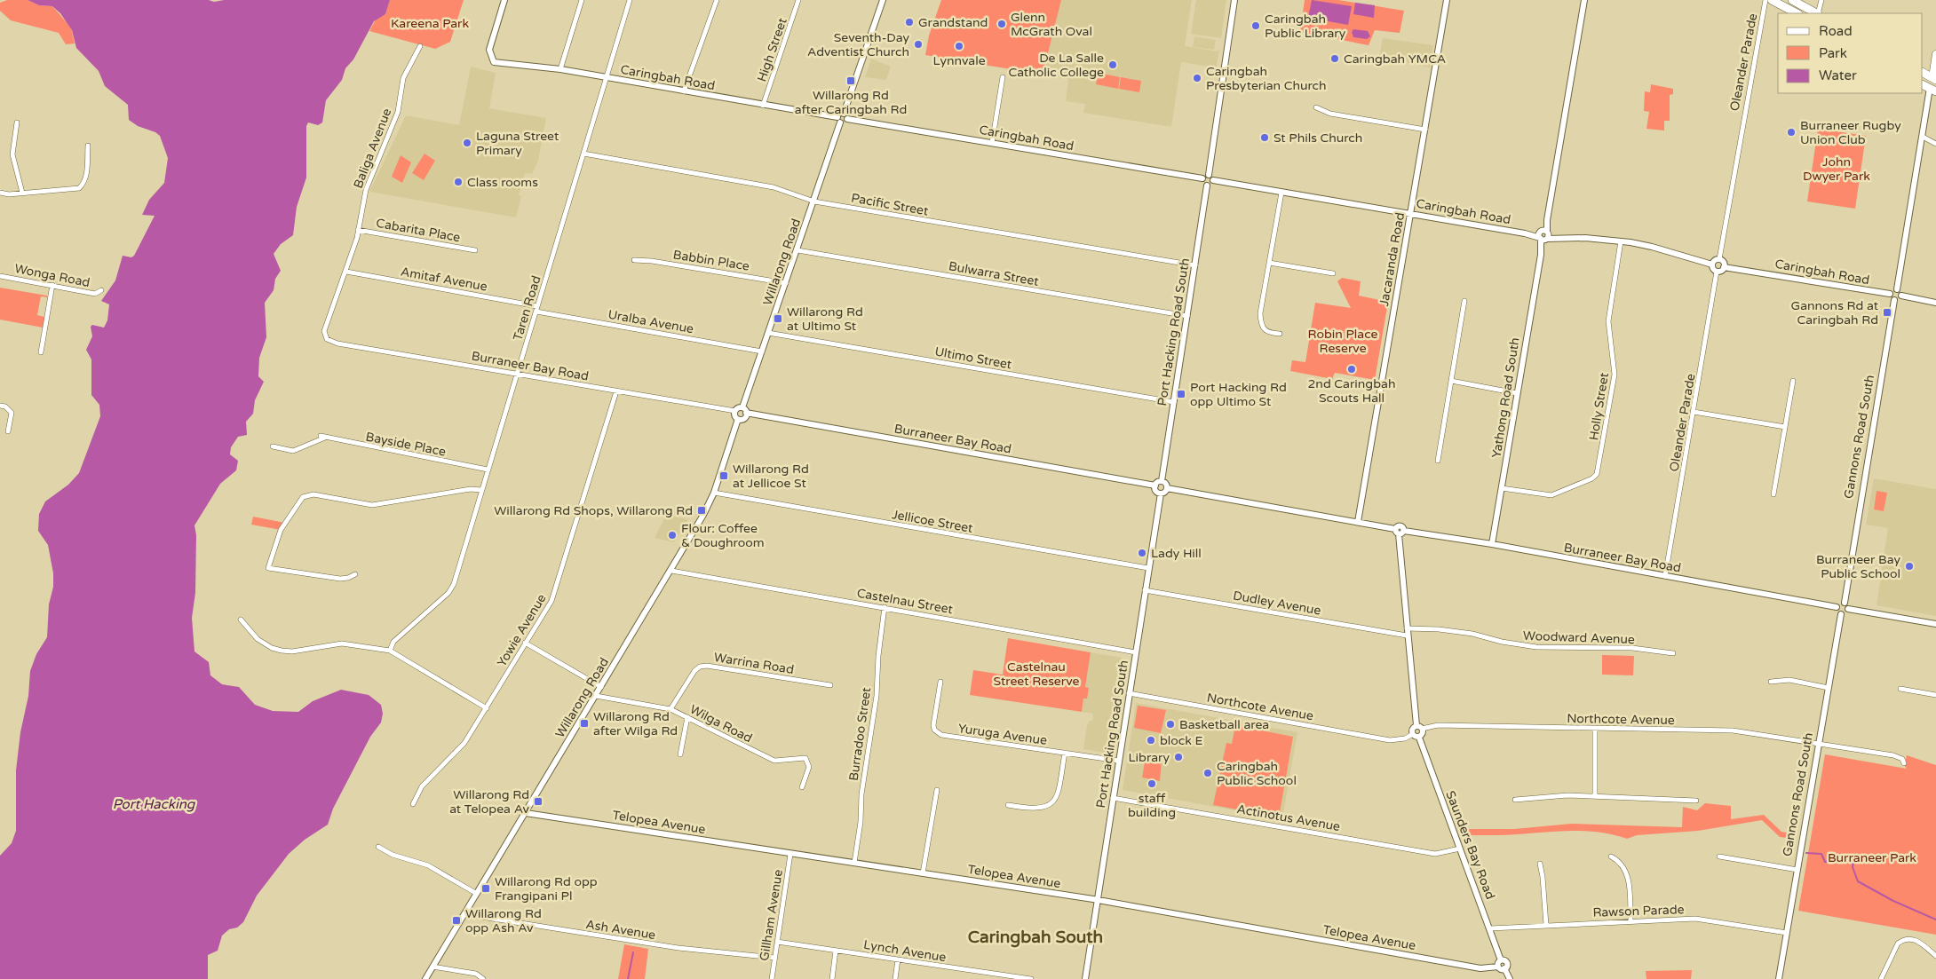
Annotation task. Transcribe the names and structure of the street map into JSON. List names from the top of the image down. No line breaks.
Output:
{"streets":{"street":["High Street","Oleander Parade","Caringbah Road","Baliga Avenue","Pacific Street","Cabarita Place","Jacaranda Road","Babbin Place","Willarong Road","Bulwarra Street","Wonga Road","Amitaf Avenue","Taren Road","Uralba Avenue","Port Hacking Road South","Ultimo Street","Burraneer Bay Road","Yathong Road South","Holly Street","Gannons Road South","Bayside Place","Jellicoe Street","Castelnau Street","Dudley Avenue","Yowie Avenue","Woodward Avenue","Warrina Road","Northcote Avenue","Wilga Road","Burradoo Street","Yuruga Avenue","Actinotus Avenue","Telopea Avenue","Saunders Bay Road","Rawson Parade","Gillham Avenue","Ash Avenue","Lynch Avenue"]},"crossings":[["High Street","Caringbah Road"],["Oleander Parade","Caringbah Road"],["Oleander Parade","Burraneer Bay Road"],["Caringbah Road","Jacaranda Road"],["Caringbah Road","Willarong Road"],["Caringbah Road","Taren Road"],["Caringbah Road","Port Hacking Road South"],["Caringbah Road","Yathong Road South"],["Caringbah Road","Holly Street"],["Baliga Avenue","Cabarita Place"],["Baliga Avenue","Amitaf Avenue"],["Baliga Avenue","Burraneer Bay Road"],["Pacific Street","Willarong Road"],["Pacific Street","Taren Road"],["Pacific Street","Port Hacking Road South"],["Jacaranda Road","Burraneer Bay Road"],["Babbin Place","Willarong Road"],["Willarong Road","Bulwarra Street"],["Willarong Road","Uralba Avenue"],["Willarong Road","Ultimo Street"],["Willarong Road","Burraneer Bay Road"],["Willarong Road","Jellicoe Street"],["Willarong Road","Castelnau Street"],["Willarong Road","Wilga Road"],["Willarong Road","Telopea Avenue"],["Willarong Road","Ash Avenue"],["Bulwarra Street","Port Hacking Road South"],["Amitaf Avenue","Taren Road"],["Amitaf Avenue","Uralba Avenue"],["Taren Road","Uralba Avenue"],["Taren Road","Burraneer Bay Road"],["Taren Road","Bayside Place"],["Port Hacking Road South","Ultimo Street"],["Port Hacking Road South","Burraneer Bay Road"],["Port Hacking Road South","Jellicoe Street"],["Port Hacking Road South","Castelnau Street"],["Port Hacking Road South","Dudley Avenue"],["Port Hacking Road South","Northcote Avenue"],["Port Hacking Road South","Yuruga Avenue"],["Port Hacking Road South","Actinotus Avenue"],["Port Hacking Road South","Telopea Avenue"],["Burraneer Bay Road","Yathong Road South"],["Burraneer Bay Road","Gannons Road South"],["Burraneer Bay Road","Yowie Avenue"],["Yathong Road South","Holly Street"],["Gannons Road South","Northcote Avenue"],["Gannons Road South","Rawson Parade"],["Castelnau Street","Burradoo Street"],["Warrina Road","Wilga Road"],["Northcote Avenue","Saunders Bay Road"],["Burradoo Street","Telopea Avenue"],["Actinotus Avenue","Saunders Bay Road"],["Telopea Avenue","Saunders Bay Road"],["Telopea Avenue","Gillham Avenue"],["Saunders Bay Road","Rawson Parade"],["Gillham Avenue","Ash Avenue"],["Gillham Avenue","Lynch Avenue"]],"districts":["Caringbah South"],"water":["Port Hacking"],"parks":["Kareena Park","John Dwyer Park","Robin Place Reserve","Castelnau Street Reserve","Burraneer Park"],"places":{"other":["Grandstand","Glenn McGrath Oval","Caringbah Public Library","Seventh-Day Adventist Church","Lynnvale","Caringbah YMCA","De La Salle Catholic College","Caringbah Presbyterian Church","Burraneer Rugby Union Club","St Phils Church","Laguna Street Primary","Class rooms","2nd Caringbah Scouts Hall","Flour: Coffee & Doughroom","Lady Hill","Burraneer Bay Public School","Basketball area","block E","Library","Caringbah Public School","staff building"],"transit":["Willarong Rd after Caringbah Rd","Gannons Rd at Caringbah Rd","Willarong Rd at Ultimo St","Port Hacking Rd opp Ultimo St","Willarong Rd at Jellicoe St","Willarong Rd Shops, Willarong Rd","Willarong Rd after Wilga Rd","Willarong Rd at Telopea Av","Willarong Rd opp Frangipani Pl","Willarong Rd opp Ash Av"]},"legend":["Road","Park","Water"]}
